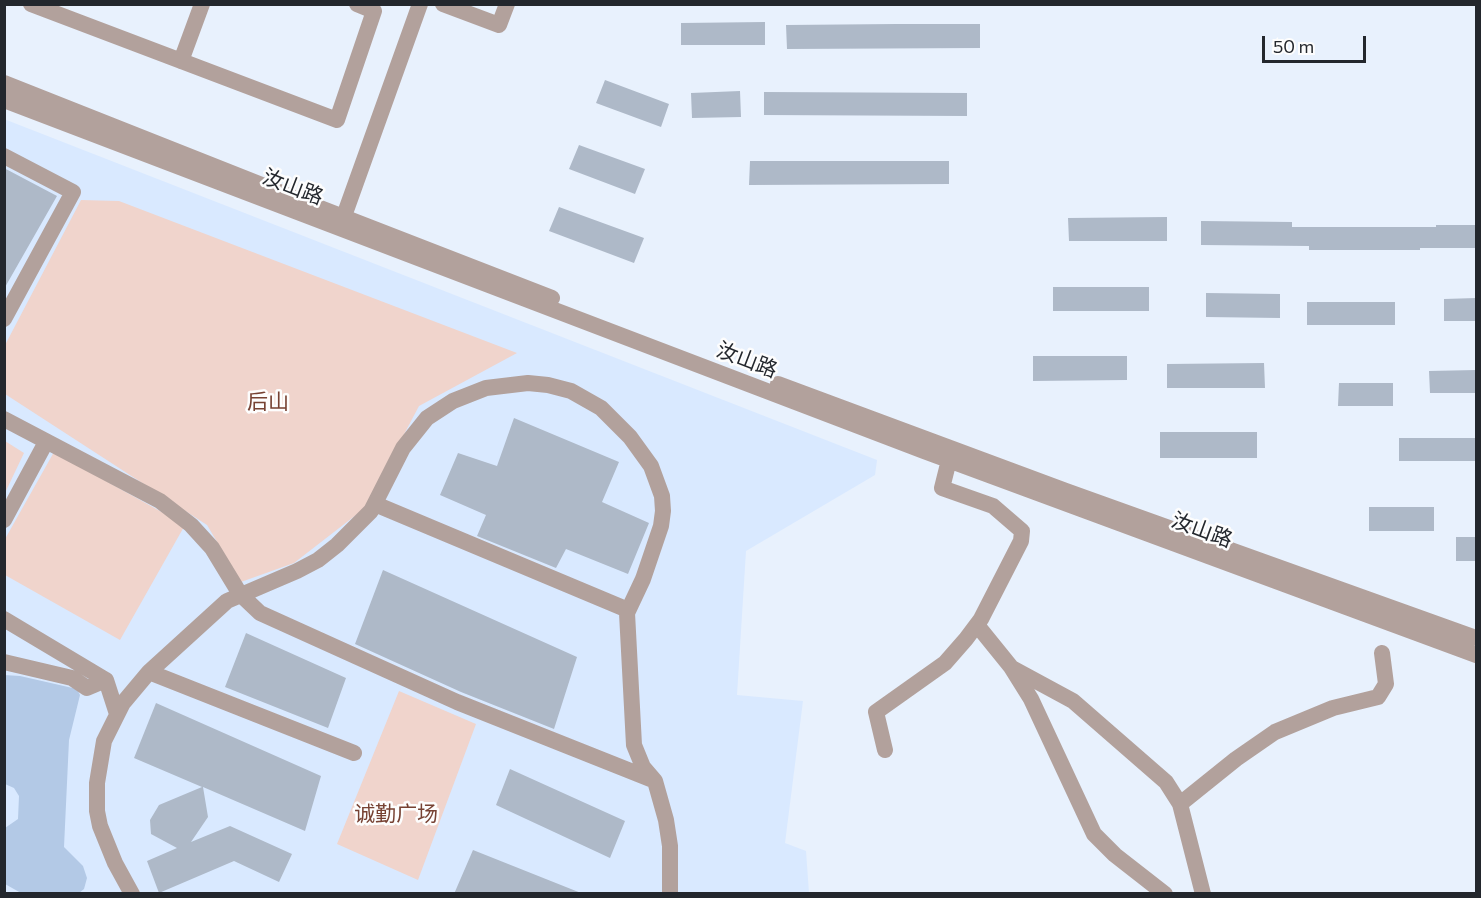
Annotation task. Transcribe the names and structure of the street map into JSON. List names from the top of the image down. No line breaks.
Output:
{"streets":{"street":["汝山路"]},"parks":["后山","诚勤广场"],"scale_bar":"50 m"}
